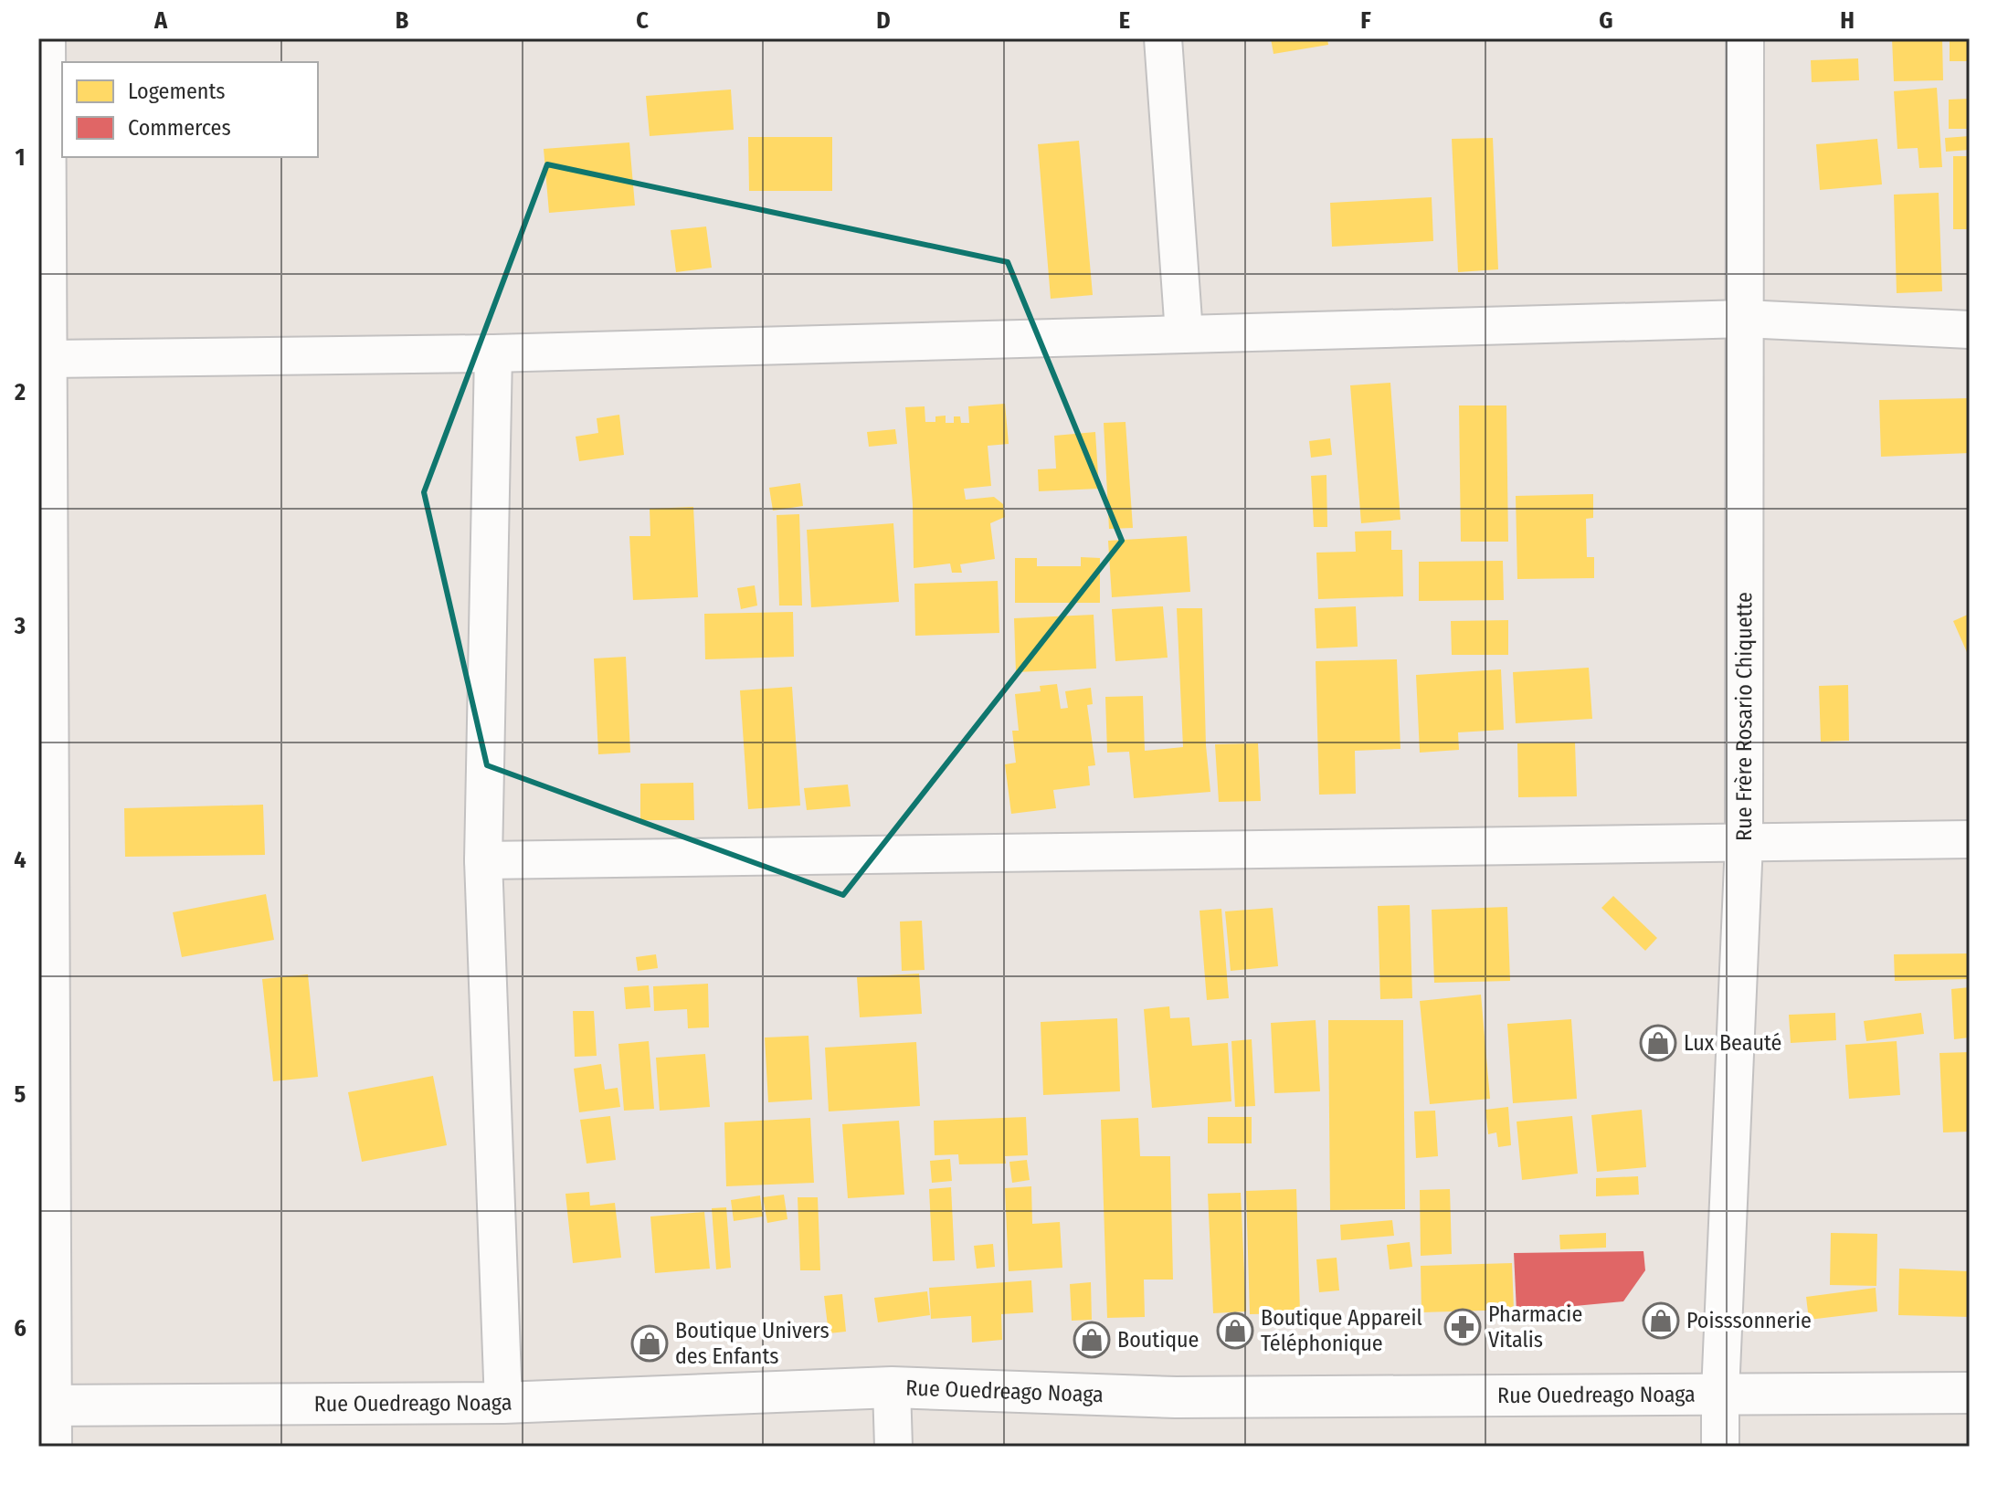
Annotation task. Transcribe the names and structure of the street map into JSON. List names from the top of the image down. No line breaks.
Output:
{"streets":{"street":["Rue Frère Rosario Chiquette","Rue Ouedreago Noaga"]},"crossings":[["Rue Frère Rosario Chiquette","Rue Ouedreago Noaga"]],"places":{"shop":["Lux Beauté","Poisssonnerie","Boutique Appareil Téléphonique","Boutique","Boutique Univers des Enfants"],"pharmacy":["Pharmacie Vitalis"]},"legend":["Logements","Commerces"],"grid":{"columns":["A","B","C","D","E","F","G","H"],"rows":["1","2","3","4","5","6"]}}
